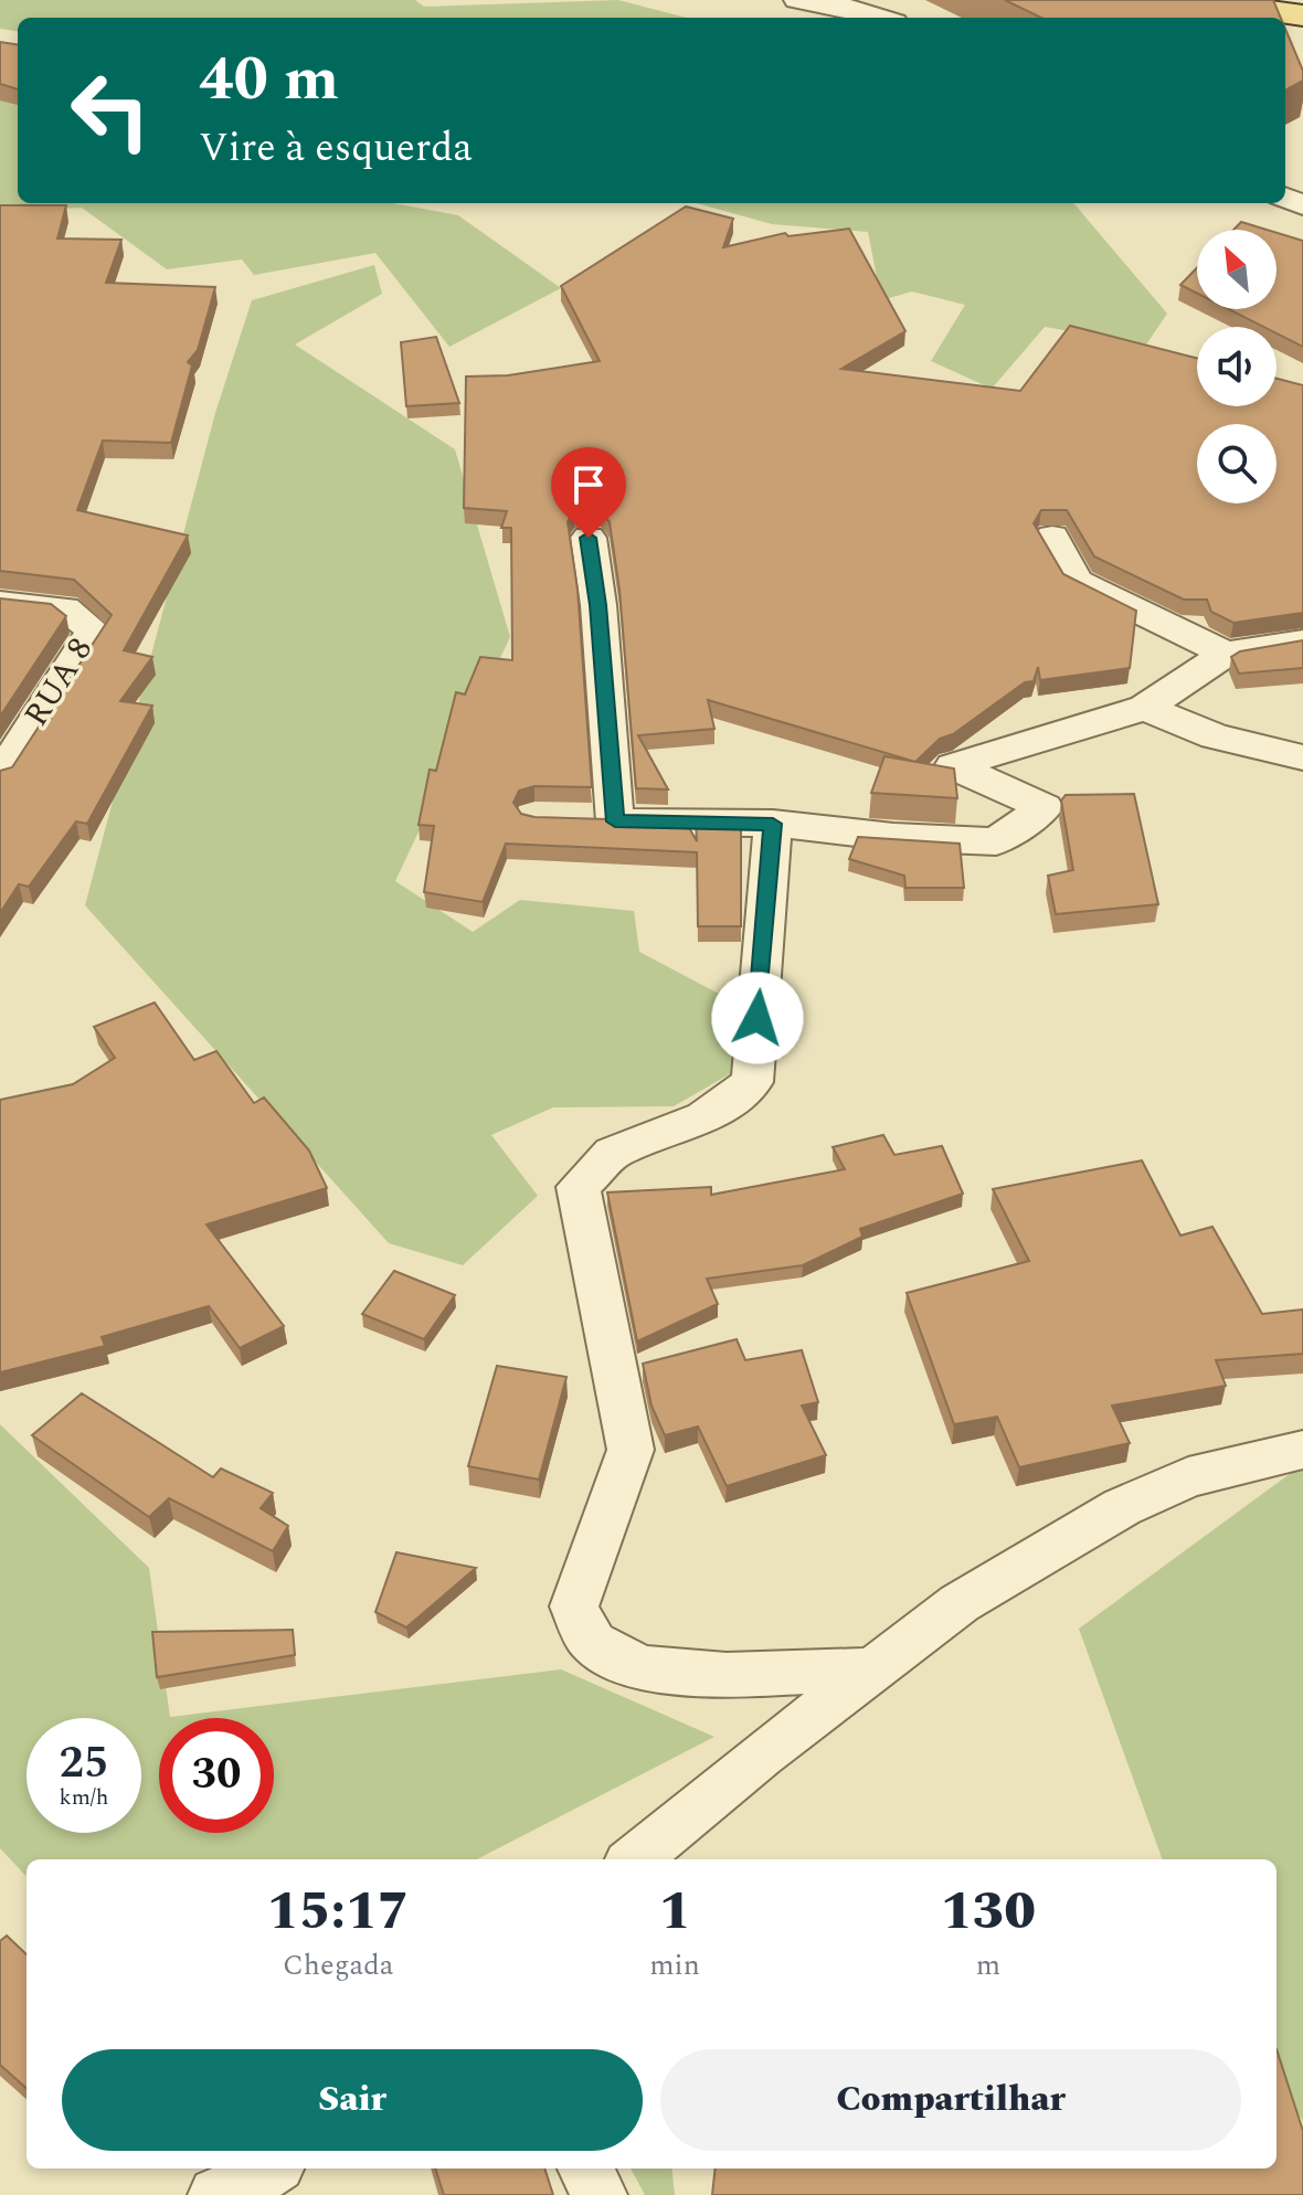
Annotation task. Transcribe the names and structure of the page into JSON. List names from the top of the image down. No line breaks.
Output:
{"streets":{"street":["RUA 8"]},"north":"top left","page":{"turn":["40 m","Vire à esquerda"],"speed":"25 km/h","limit":"30","eta":["15:17","Chegada","1","min","130","m"],"buttons":["Sair","Compartilhar"]}}
